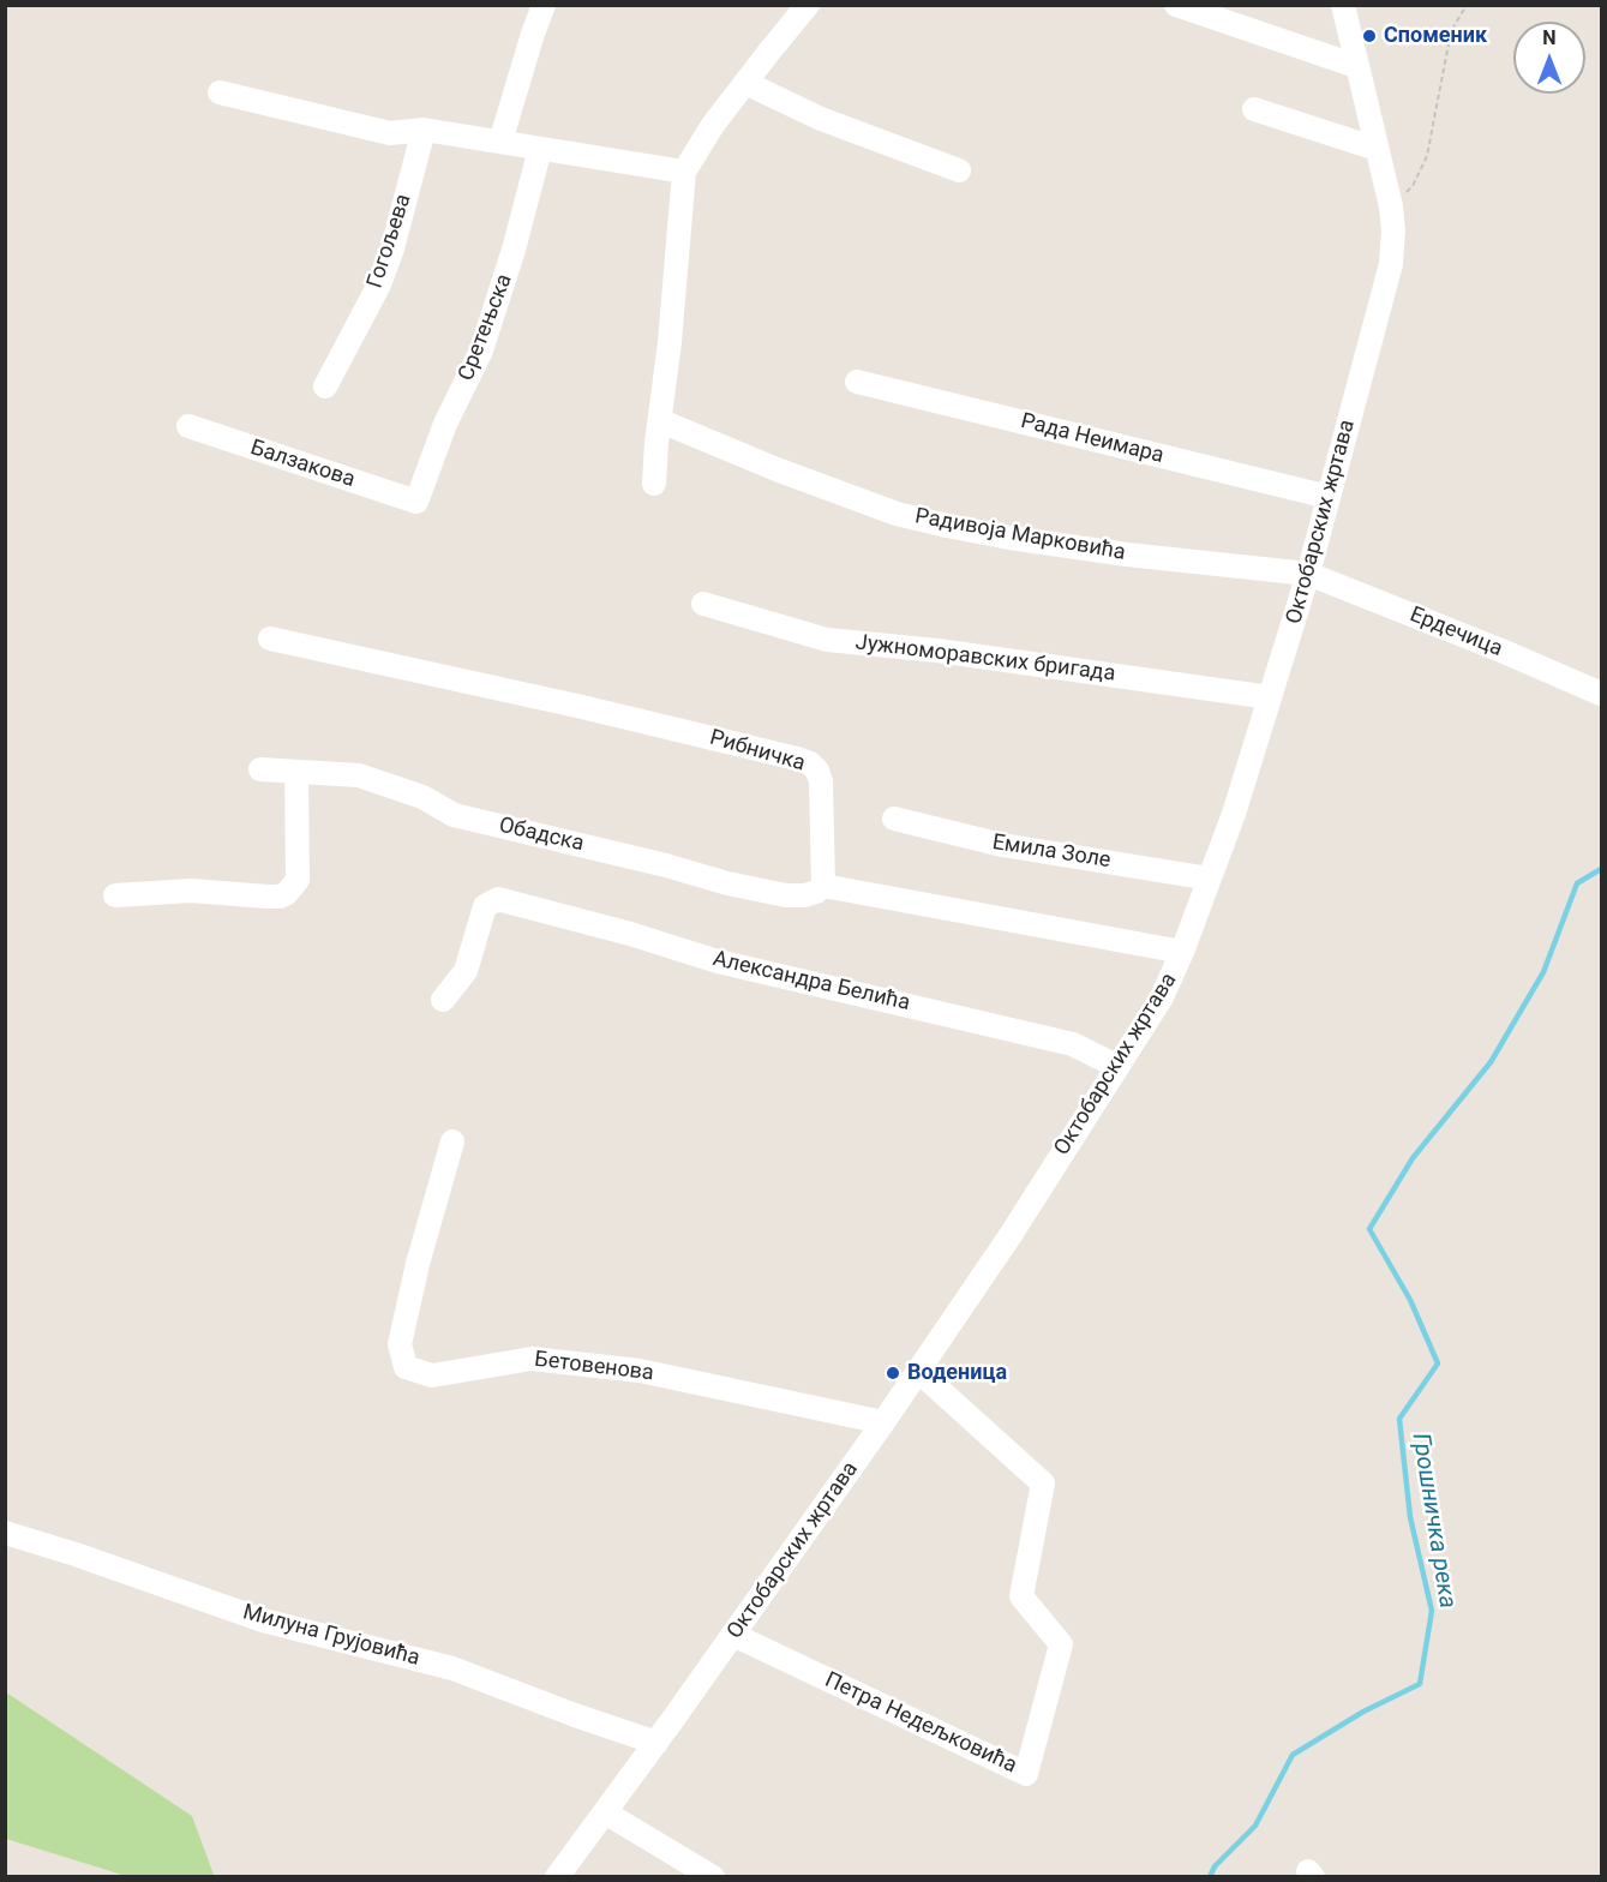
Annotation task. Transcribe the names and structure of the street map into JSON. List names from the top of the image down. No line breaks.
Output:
{"streets":{"street":["Гогољева","Сретењска","Рада Неимара","Балзакова","Октобарских жртава","Радивоја Марковића","Ердечица","Јужноморавских бригада","Рибничка","Обадска","Емила Золе","Александра Белића","Бетовенова","Милуна Грујовића","Петра Недељковића"]},"crossings":[["Сретењска","Балзакова"],["Рада Неимара","Октобарских жртава"],["Октобарских жртава","Радивоја Марковића"],["Октобарских жртава","Ердечица"],["Октобарских жртава","Јужноморавских бригада"],["Октобарских жртава","Емила Золе"],["Октобарских жртава","Александра Белића"],["Октобарских жртава","Бетовенова"],["Октобарских жртава","Милуна Грујовића"],["Октобарских жртава","Петра Недељковића"],["Радивоја Марковића","Ердечица"],["Рибничка","Обадска"]],"water":["Грошничка река"],"places":["Споменик","Воденица"],"north":"top"}
